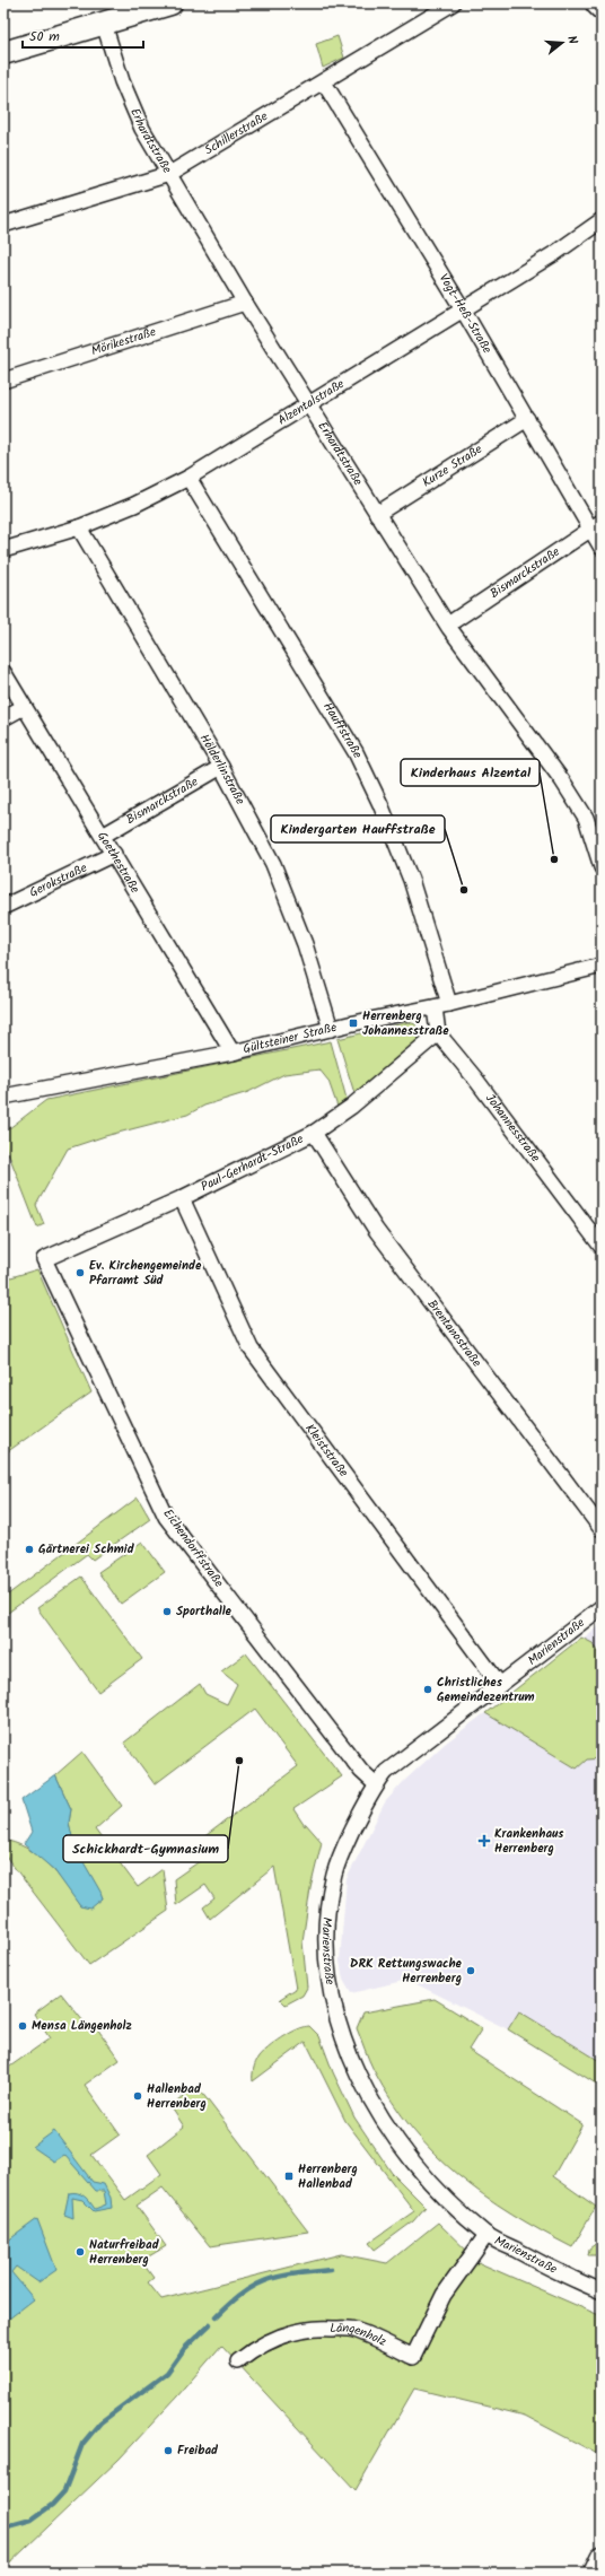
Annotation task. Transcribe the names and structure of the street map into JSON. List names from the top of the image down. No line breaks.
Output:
{"streets":{"street":["Schillerstraße","Erhardtstraße","Vogt-Heß-Straße","Mörikestraße","Alzentalstraße","Kurze Straße","Bismarckstraße","Hauffstraße","Hölderlinstraße","Goethestraße","Gerokstraße","Gültsteiner Straße","Johannesstraße","Paul-Gerhardt-Straße","Brentanostraße","Kleiststraße","Eichendorffstraße","Marienstraße","Längenholz"]},"crossings":[["Schillerstraße","Erhardtstraße"],["Schillerstraße","Vogt-Heß-Straße"],["Erhardtstraße","Mörikestraße"],["Erhardtstraße","Alzentalstraße"],["Erhardtstraße","Kurze Straße"],["Erhardtstraße","Bismarckstraße"],["Vogt-Heß-Straße","Alzentalstraße"],["Vogt-Heß-Straße","Kurze Straße"],["Vogt-Heß-Straße","Bismarckstraße"],["Alzentalstraße","Hauffstraße"],["Alzentalstraße","Hölderlinstraße"],["Bismarckstraße","Hölderlinstraße"],["Bismarckstraße","Goethestraße"],["Hauffstraße","Gültsteiner Straße"],["Hölderlinstraße","Gültsteiner Straße"],["Goethestraße","Gerokstraße"],["Goethestraße","Gültsteiner Straße"],["Johannesstraße","Paul-Gerhardt-Straße"],["Paul-Gerhardt-Straße","Brentanostraße"],["Paul-Gerhardt-Straße","Kleiststraße"],["Paul-Gerhardt-Straße","Eichendorffstraße"],["Kleiststraße","Marienstraße"],["Eichendorffstraße","Marienstraße"],["Marienstraße","Längenholz"]],"places":{"other":["Kinderhaus Alzental","Kindergarten Hauffstraße","Ev. Kirchengemeinde Pfarramt Süd","Gärtnerei Schmid","Sporthalle","Christliches Gemeindezentrum","Schickhardt-Gymnasium","DRK Rettungswache Herrenberg","Mensa Längenholz","Hallenbad Herrenberg","Naturfreibad Herrenberg","Freibad"],"transit":["Herrenberg Johannesstraße","Herrenberg Hallenbad"],"health":["Krankenhaus Herrenberg"]},"scale_bar":"50 m","north":"right"}
